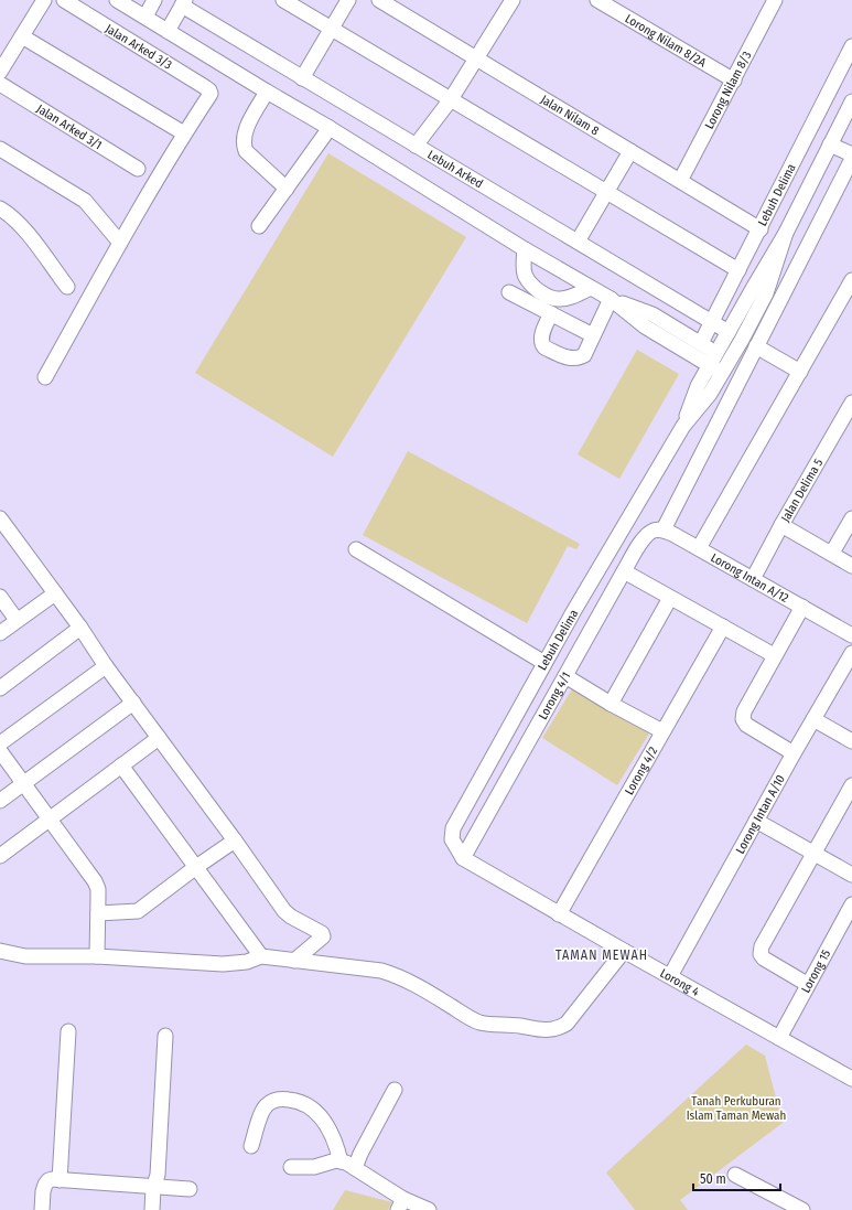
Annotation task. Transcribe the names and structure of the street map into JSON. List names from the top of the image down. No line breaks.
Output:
{"streets":{"street":["Lorong Nilam 8/2A","Jalan Arked 3/3","Lorong Nilam 8/3","Jalan Nilam 8","Jalan Arked 3/1","Lebuh Arked","Lebuh Delima","Jalan Delima 5","Lorong Intan A/12","Lorong 4/1","Lorong 4/2","Lorong Intan A/10","Lorong 15","Lorong 4"]},"crossings":[["Lorong Nilam 8/2A","Lorong Nilam 8/3"],["Lorong Nilam 8/3","Jalan Nilam 8"],["Jalan Nilam 8","Lebuh Delima"],["Lebuh Arked","Lebuh Delima"],["Lebuh Delima","Lorong 4/1"],["Lebuh Delima","Lorong 4"],["Jalan Delima 5","Lorong Intan A/12"],["Lorong Intan A/12","Lorong 4/1"],["Lorong 4/1","Lorong 4"],["Lorong 4/2","Lorong 4"],["Lorong Intan A/10","Lorong 4"],["Lorong 15","Lorong 4"]],"districts":["TAMAN MEWAH"],"parks":["Tanah Perkuburan Islam Taman Mewah"],"scale_bar":"50 m"}
